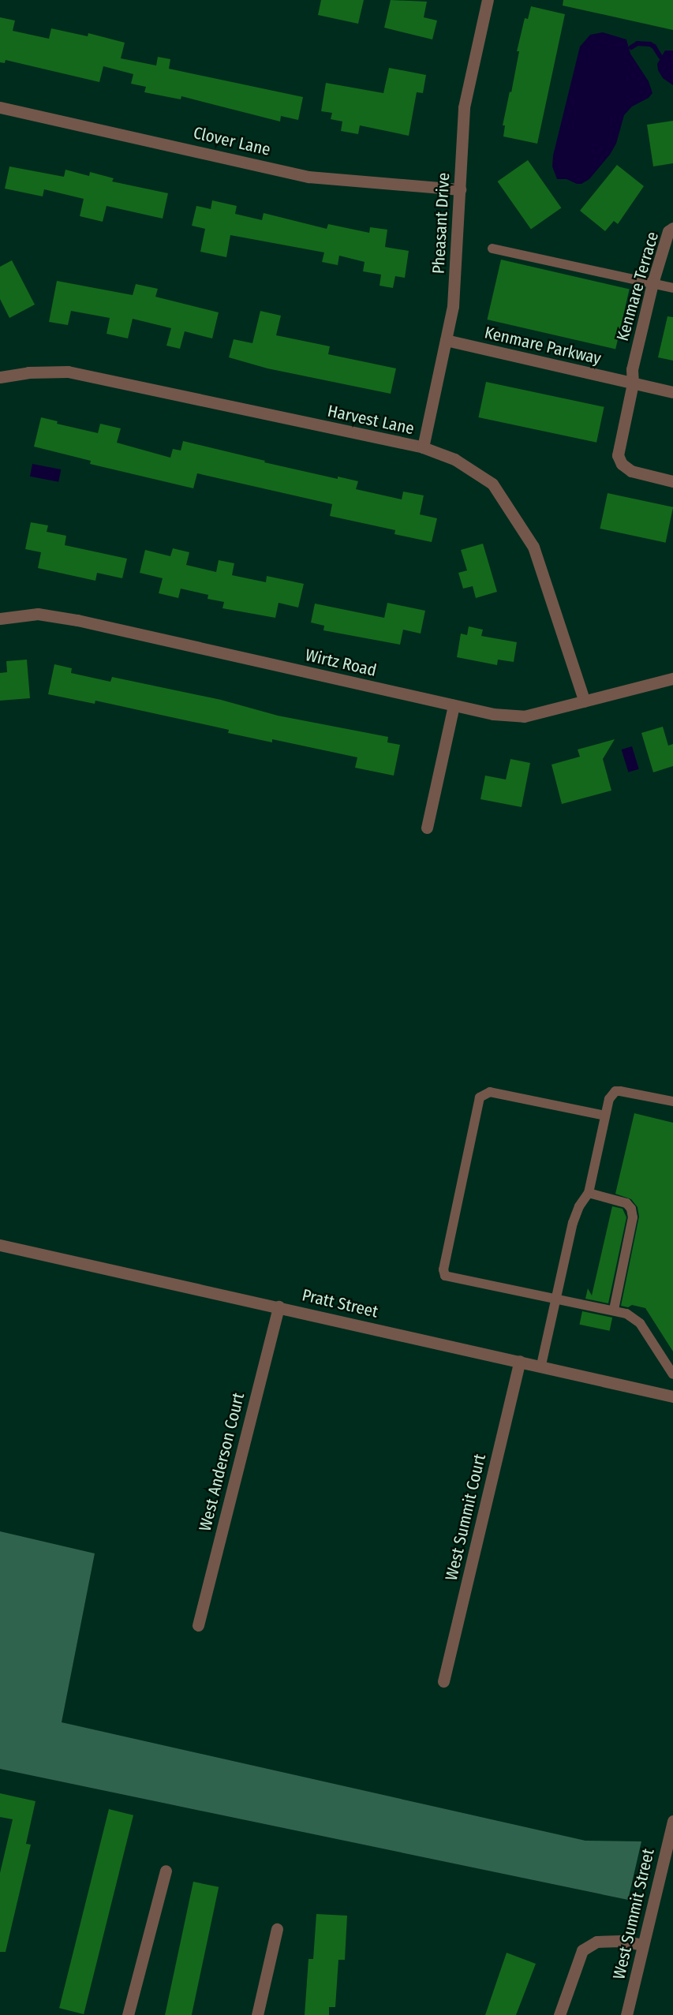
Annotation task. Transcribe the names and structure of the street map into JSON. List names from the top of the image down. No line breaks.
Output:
{"streets":{"street":["Clover Lane","Pheasant Drive","Kenmare Terrace","Kenmare Parkway","Harvest Lane","Wirtz Road","Pratt Street","West Anderson Court","West Summit Court","West Summit Street"]},"crossings":[["Clover Lane","Pheasant Drive"],["Pheasant Drive","Kenmare Parkway"],["Pheasant Drive","Harvest Lane"],["Kenmare Terrace","Kenmare Parkway"],["Harvest Lane","Wirtz Road"],["Pratt Street","West Anderson Court"],["Pratt Street","West Summit Court"]]}
